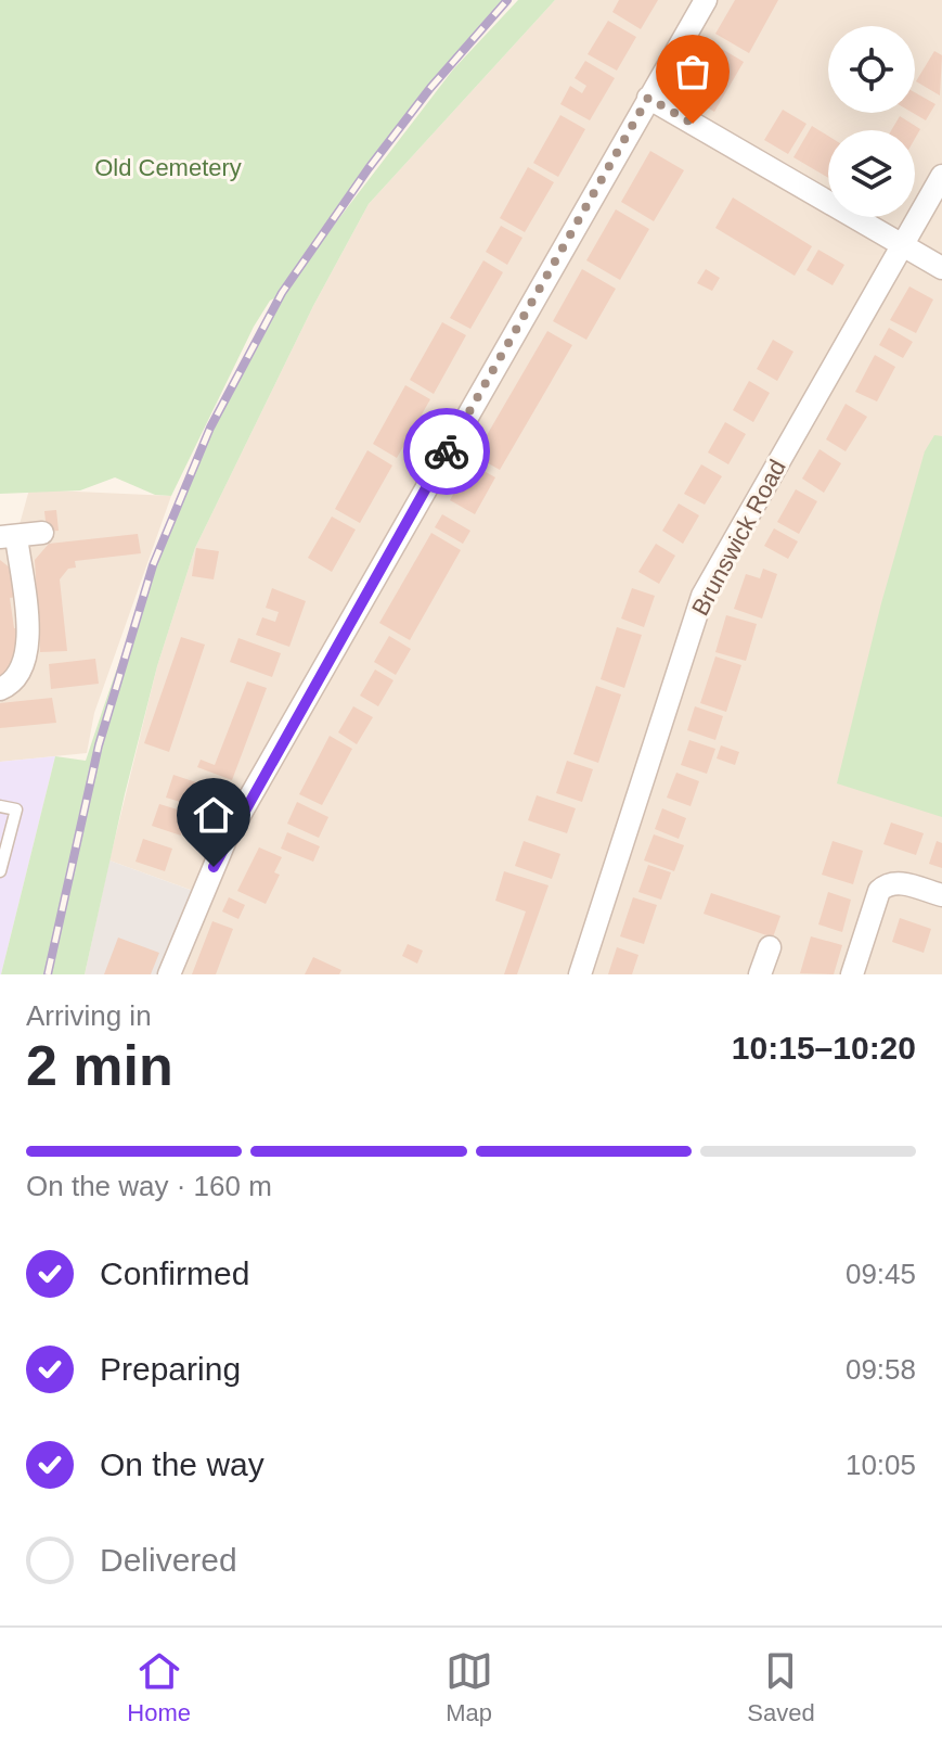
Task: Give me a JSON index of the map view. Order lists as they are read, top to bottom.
{
  "streets": {
    "street": ["Brunswick Road"]
  },
  "parks": ["Old Cemetery"],
  "page": {
    "heading": ["2 min", "Arriving in", "10:15–10:20"],
    "bar": "On the way · 160 m",
    "list": [
      ["Confirmed", "09:45"],
      ["Preparing", "09:58"],
      ["On the way", "10:05"],
      "Delivered"
    ],
    "tabs": ["Home", "Map", "Saved"]
  }
}
